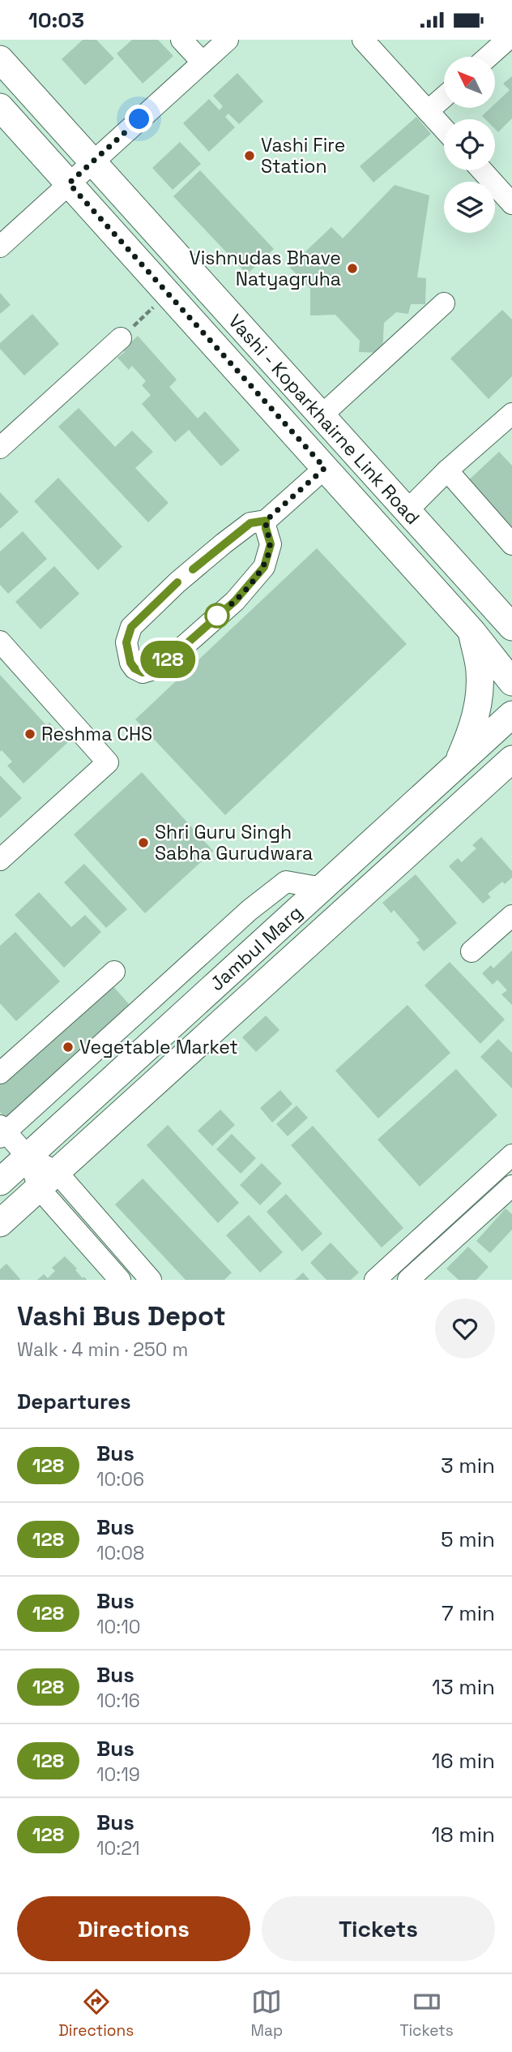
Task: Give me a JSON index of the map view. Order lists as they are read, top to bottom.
{
  "streets": {
    "main road": ["Vashi - Koparkhairne Link Road", "Jambul Marg"]
  },
  "places": [
    "Vashi Fire Station",
    "Vishnudas Bhave Natyagruha",
    "Reshma CHS",
    "Shri Guru Singh Sabha Gurudwara",
    "Vegetable Market"
  ],
  "lines": ["bus line 128"],
  "north": "top left",
  "page": {
    "status": "10:03",
    "on_map": "128",
    "heading": [
      ["Vashi Bus Depot", "Walk · 4 min · 250 m"],
      "Departures"
    ],
    "list": [
      {
        "mark": "128",
        "name": "Bus",
        "note": "10:06",
        "value": "3 min"
      },
      {
        "mark": "128",
        "name": "Bus",
        "note": "10:08",
        "value": "5 min"
      },
      {
        "mark": "128",
        "name": "Bus",
        "note": "10:10",
        "value": "7 min"
      },
      {
        "mark": "128",
        "name": "Bus",
        "note": "10:16",
        "value": "13 min"
      },
      {
        "mark": "128",
        "name": "Bus",
        "note": "10:19",
        "value": "16 min"
      },
      {
        "mark": "128",
        "name": "Bus",
        "note": "10:21",
        "value": "18 min"
      }
    ],
    "buttons": ["Directions", "Tickets"],
    "tabs": ["Directions", "Map", "Tickets"]
  }
}
